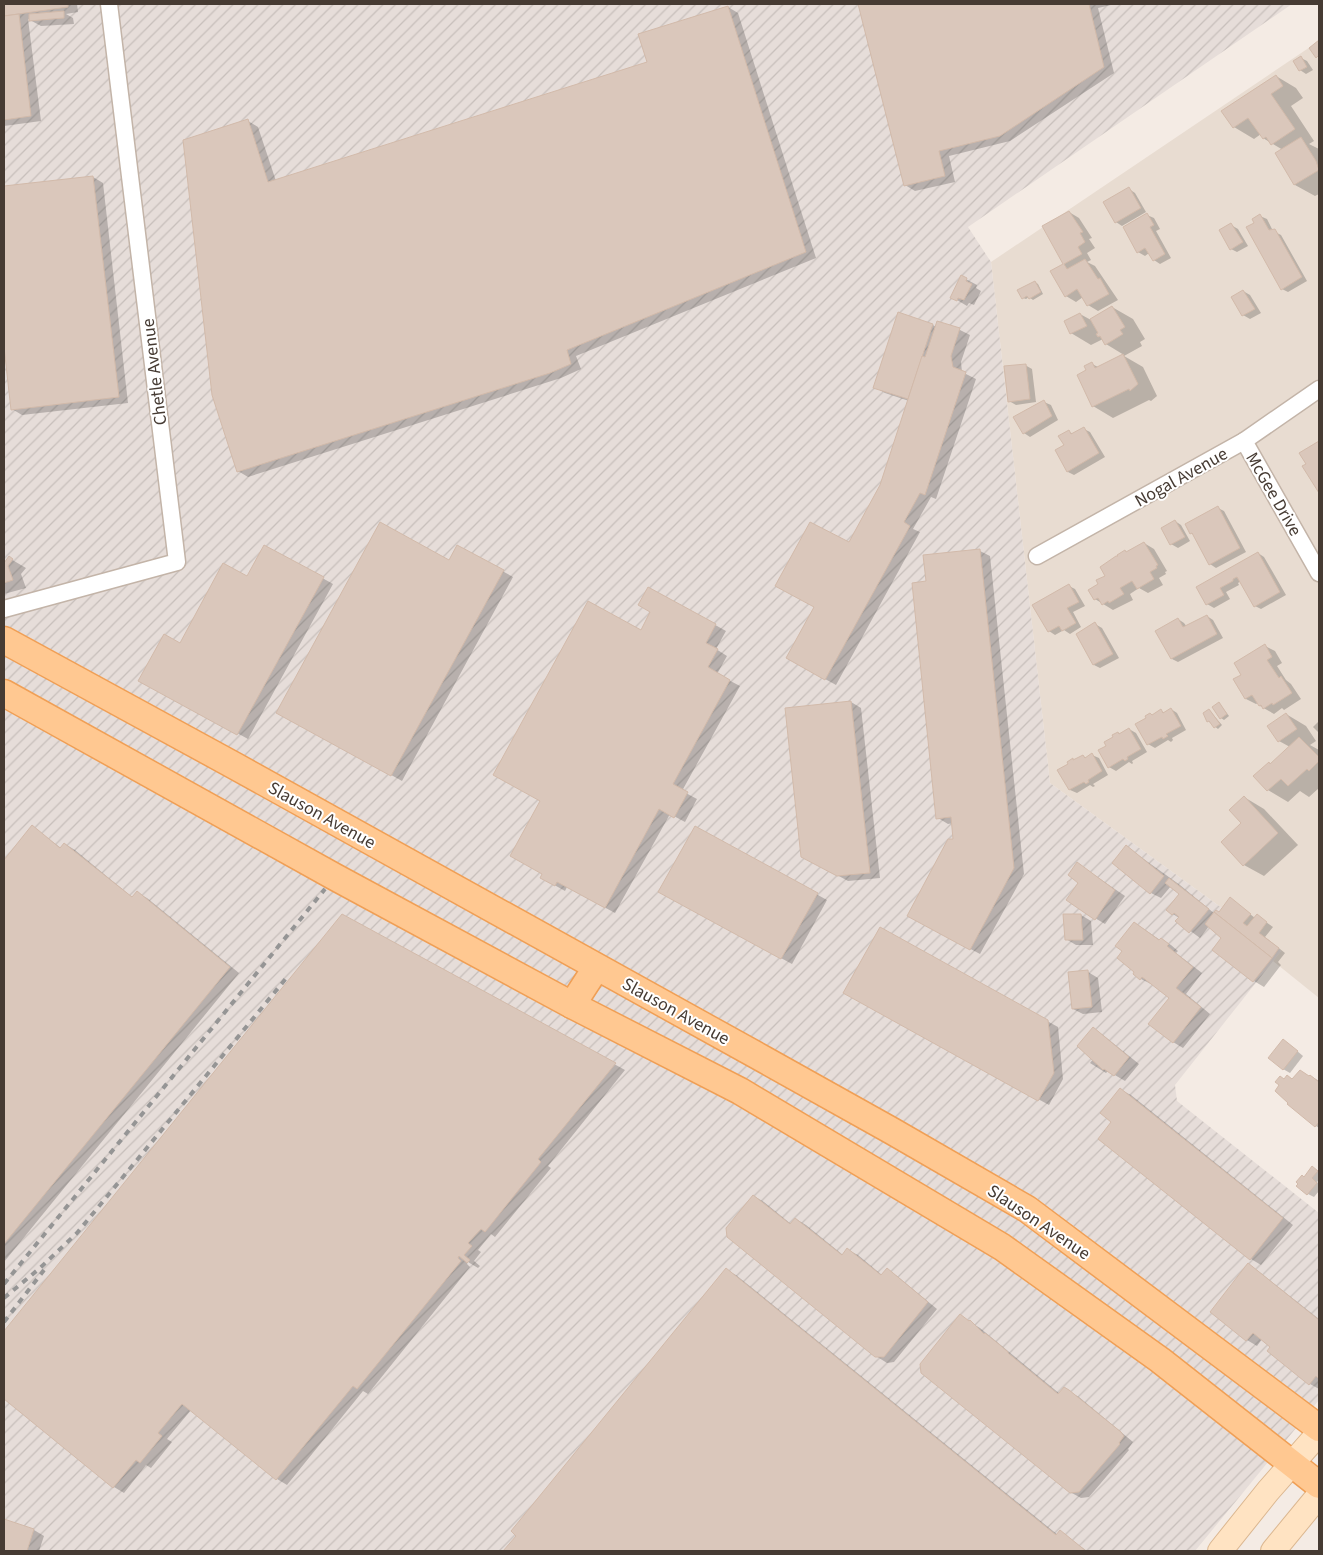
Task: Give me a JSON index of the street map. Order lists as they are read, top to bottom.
{
  "streets": {
    "main road": ["Slauson Avenue"],
    "street": ["Chetle Avenue", "Nogal Avenue", "McGee Drive"]
  },
  "crossings": [
    ["Nogal Avenue", "McGee Drive"]
  ]
}
